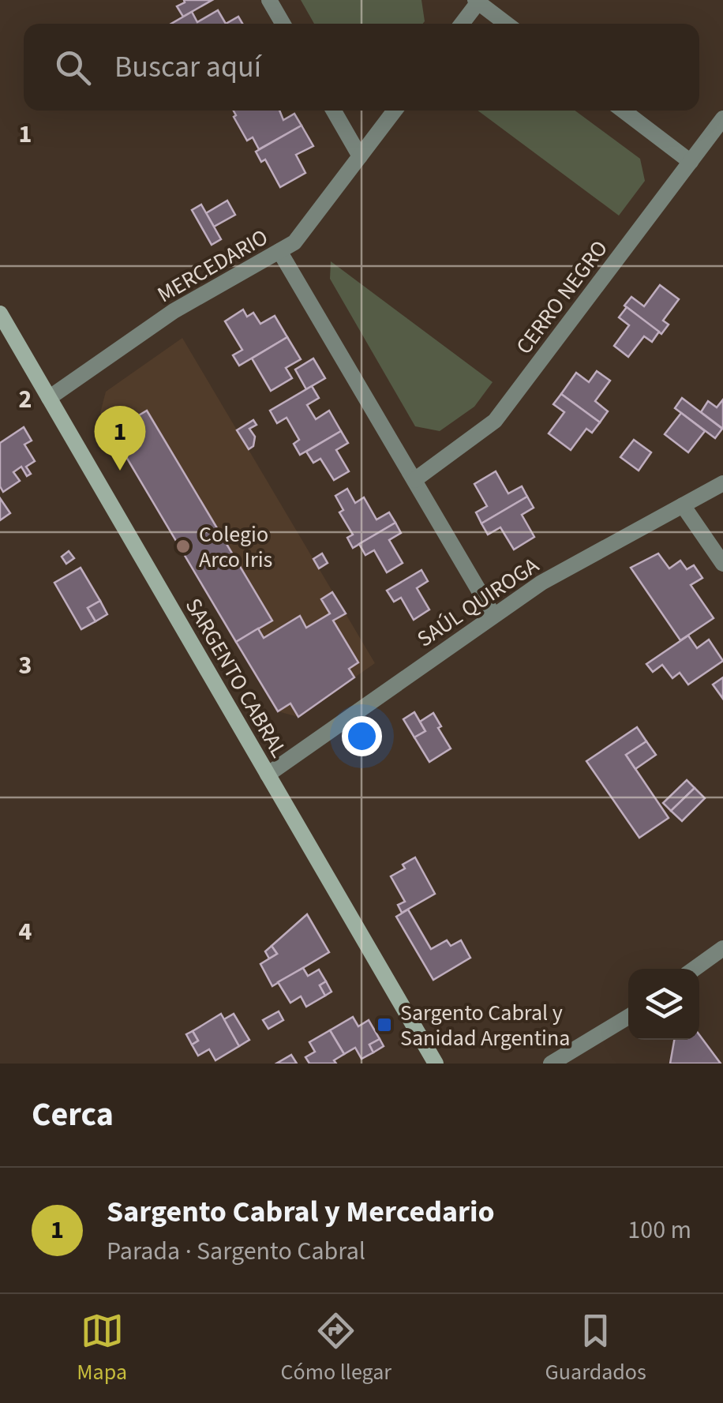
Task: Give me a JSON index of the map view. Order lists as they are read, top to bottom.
{
  "streets": {
    "main road": ["SARGENTO CABRAL"],
    "street": ["MERCEDARIO", "CERRO NEGRO", "SAÚL QUIROGA"]
  },
  "crossings": [
    ["MERCEDARIO", "SARGENTO CABRAL"],
    ["SAÚL QUIROGA", "SARGENTO CABRAL"]
  ],
  "places": {
    "other": ["Colegio Arco Iris"],
    "transit": ["Sargento Cabral y Sanidad Argentina"]
  },
  "page": {
    "search": "Buscar aquí",
    "pins": "1",
    "heading": "Cerca",
    "list": [
      {
        "mark": "1",
        "name": "Sargento Cabral y Mercedario",
        "note": "Parada · Sargento Cabral",
        "value": "100 m"
      }
    ],
    "nav": ["Mapa", "Cómo llegar", "Guardados"]
  },
  "grid": {
    "rows": [
      "1",
      "2",
      "3",
      "4"
    ]
  }
}
